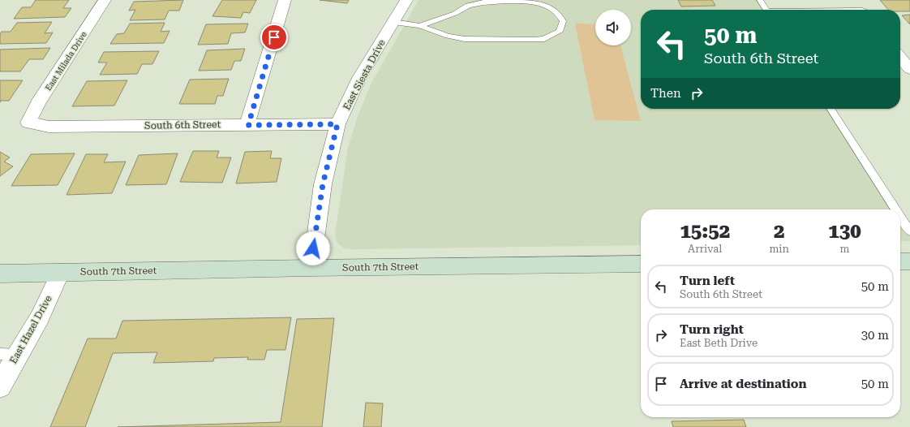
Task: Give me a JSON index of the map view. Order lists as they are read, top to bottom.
{
  "streets": {
    "main road": ["South 7th Street"],
    "street": [
      "East Milada Drive",
      "East Siesta Drive",
      "South 6th Street",
      "East Hazel Drive"
    ]
  },
  "crossings": [
    ["East Milada Drive", "South 6th Street"],
    ["East Siesta Drive", "South 6th Street"],
    ["East Siesta Drive", "South 7th Street"],
    ["South 7th Street", "East Hazel Drive"]
  ],
  "page": {
    "turn": ["50 m", "South 6th Street"],
    "then": "Then",
    "eta": [
      "15:52",
      "Arrival",
      "2",
      "min",
      "130",
      "m"
    ],
    "list": [
      {
        "name": "Turn left",
        "note": "South 6th Street",
        "value": "50 m"
      },
      {
        "name": "Turn right",
        "note": "East Beth Drive",
        "value": "30 m"
      },
      {
        "name": "Arrive at destination",
        "value": "50 m"
      }
    ]
  }
}
